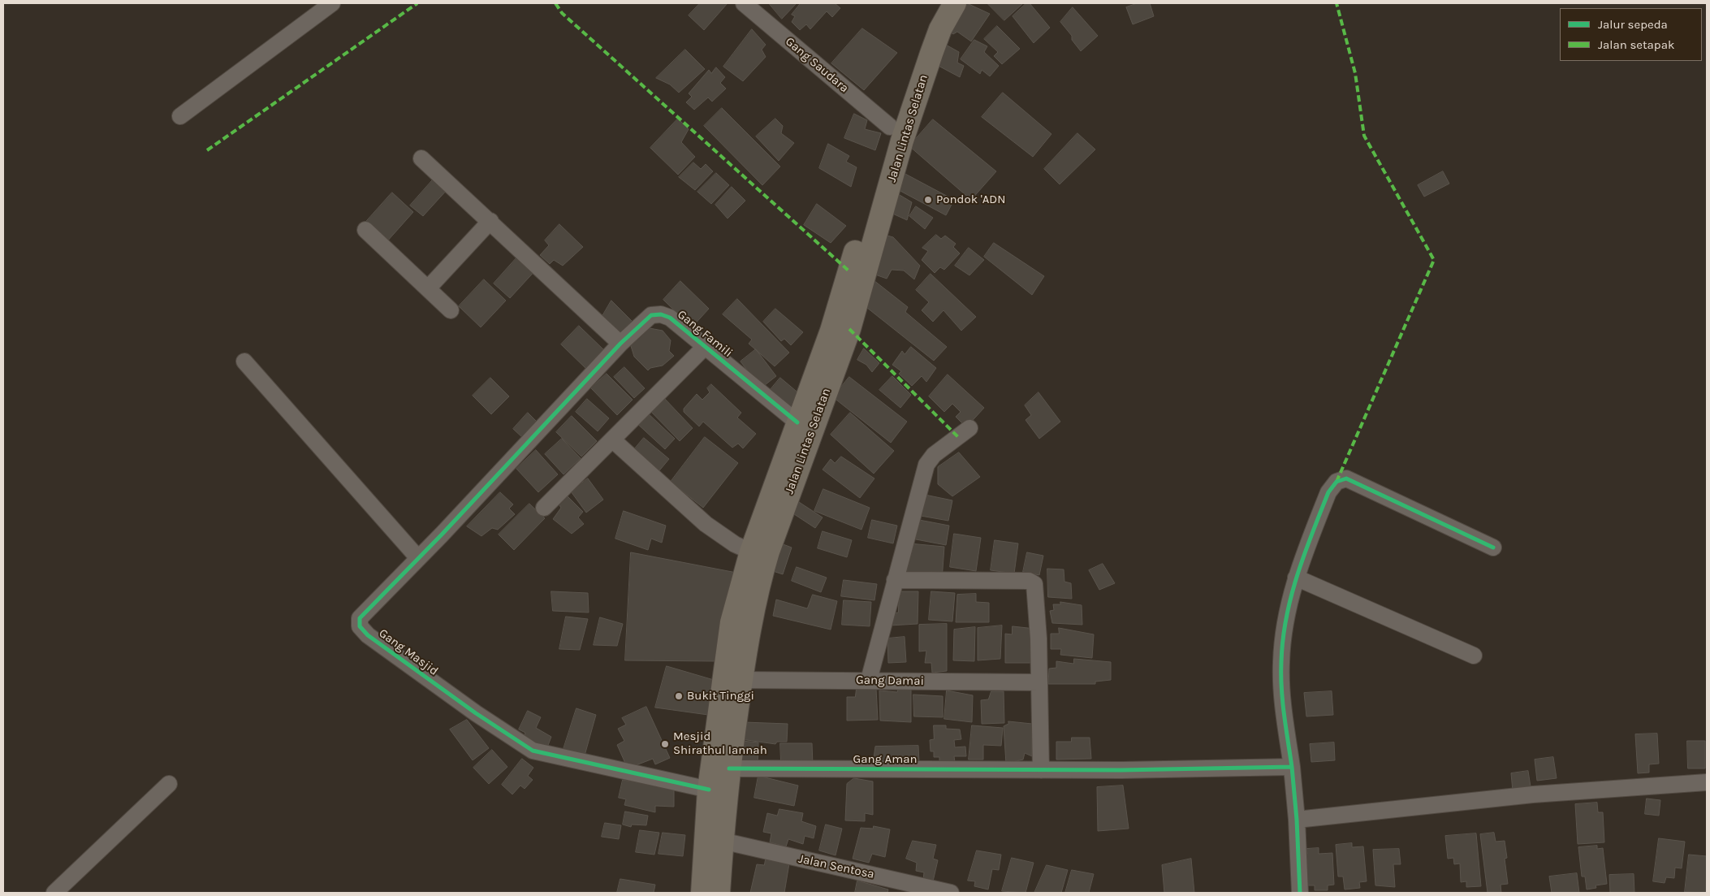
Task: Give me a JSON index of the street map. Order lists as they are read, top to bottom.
{
  "streets": {
    "highway": ["Jalan Lintas Selatan"],
    "street": [
      "Gang Saudara",
      "Gang Famili",
      "Gang Masjid",
      "Gang Damai",
      "Gang Aman",
      "Jalan Sentosa"
    ]
  },
  "crossings": [
    ["Gang Saudara", "Jalan Lintas Selatan"],
    ["Jalan Lintas Selatan", "Gang Famili"],
    ["Jalan Lintas Selatan", "Gang Masjid"],
    ["Jalan Lintas Selatan", "Gang Damai"],
    ["Jalan Lintas Selatan", "Gang Aman"],
    ["Jalan Lintas Selatan", "Jalan Sentosa"],
    ["Gang Famili", "Gang Masjid"]
  ],
  "places": ["Pondok 'ADN", "Bukit Tinggi", "Mesjid Shirathul Iannah"],
  "legend": ["Jalur sepeda", "Jalan setapak"]
}
